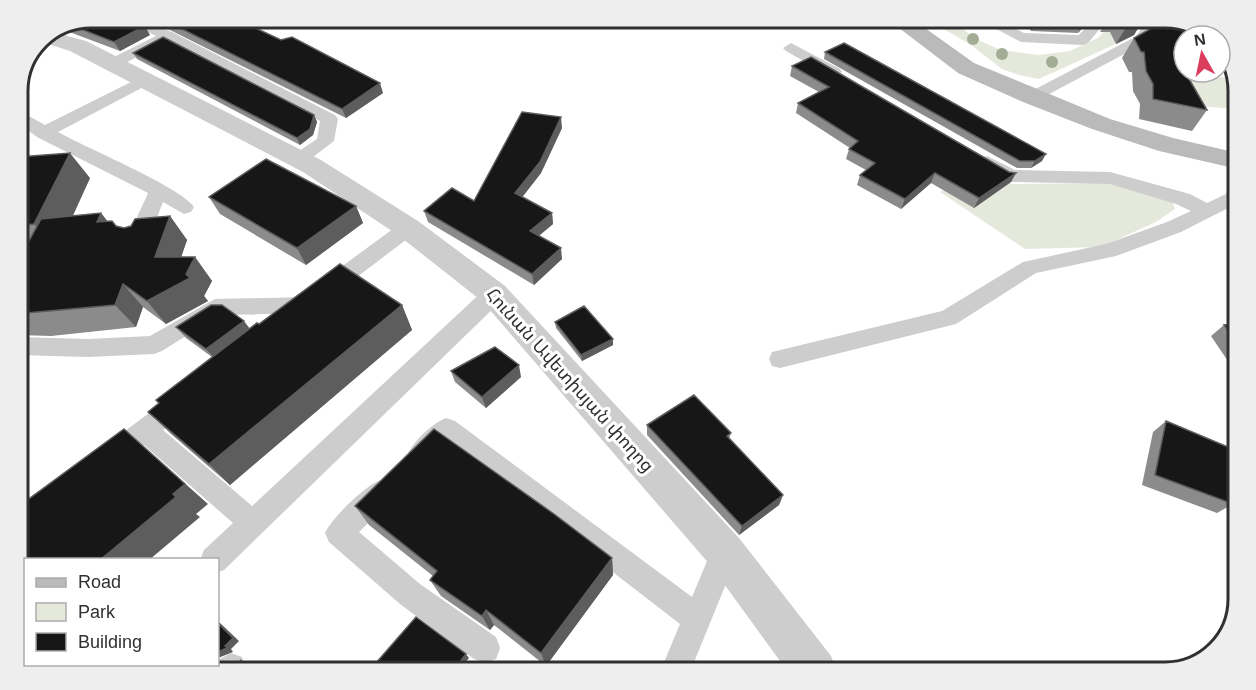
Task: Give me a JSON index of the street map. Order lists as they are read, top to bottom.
{
  "streets": {
    "street": ["Հունան Ավետիսյան փողոց"]
  },
  "legend": ["Road", "Park", "Building"],
  "north": "top"
}
